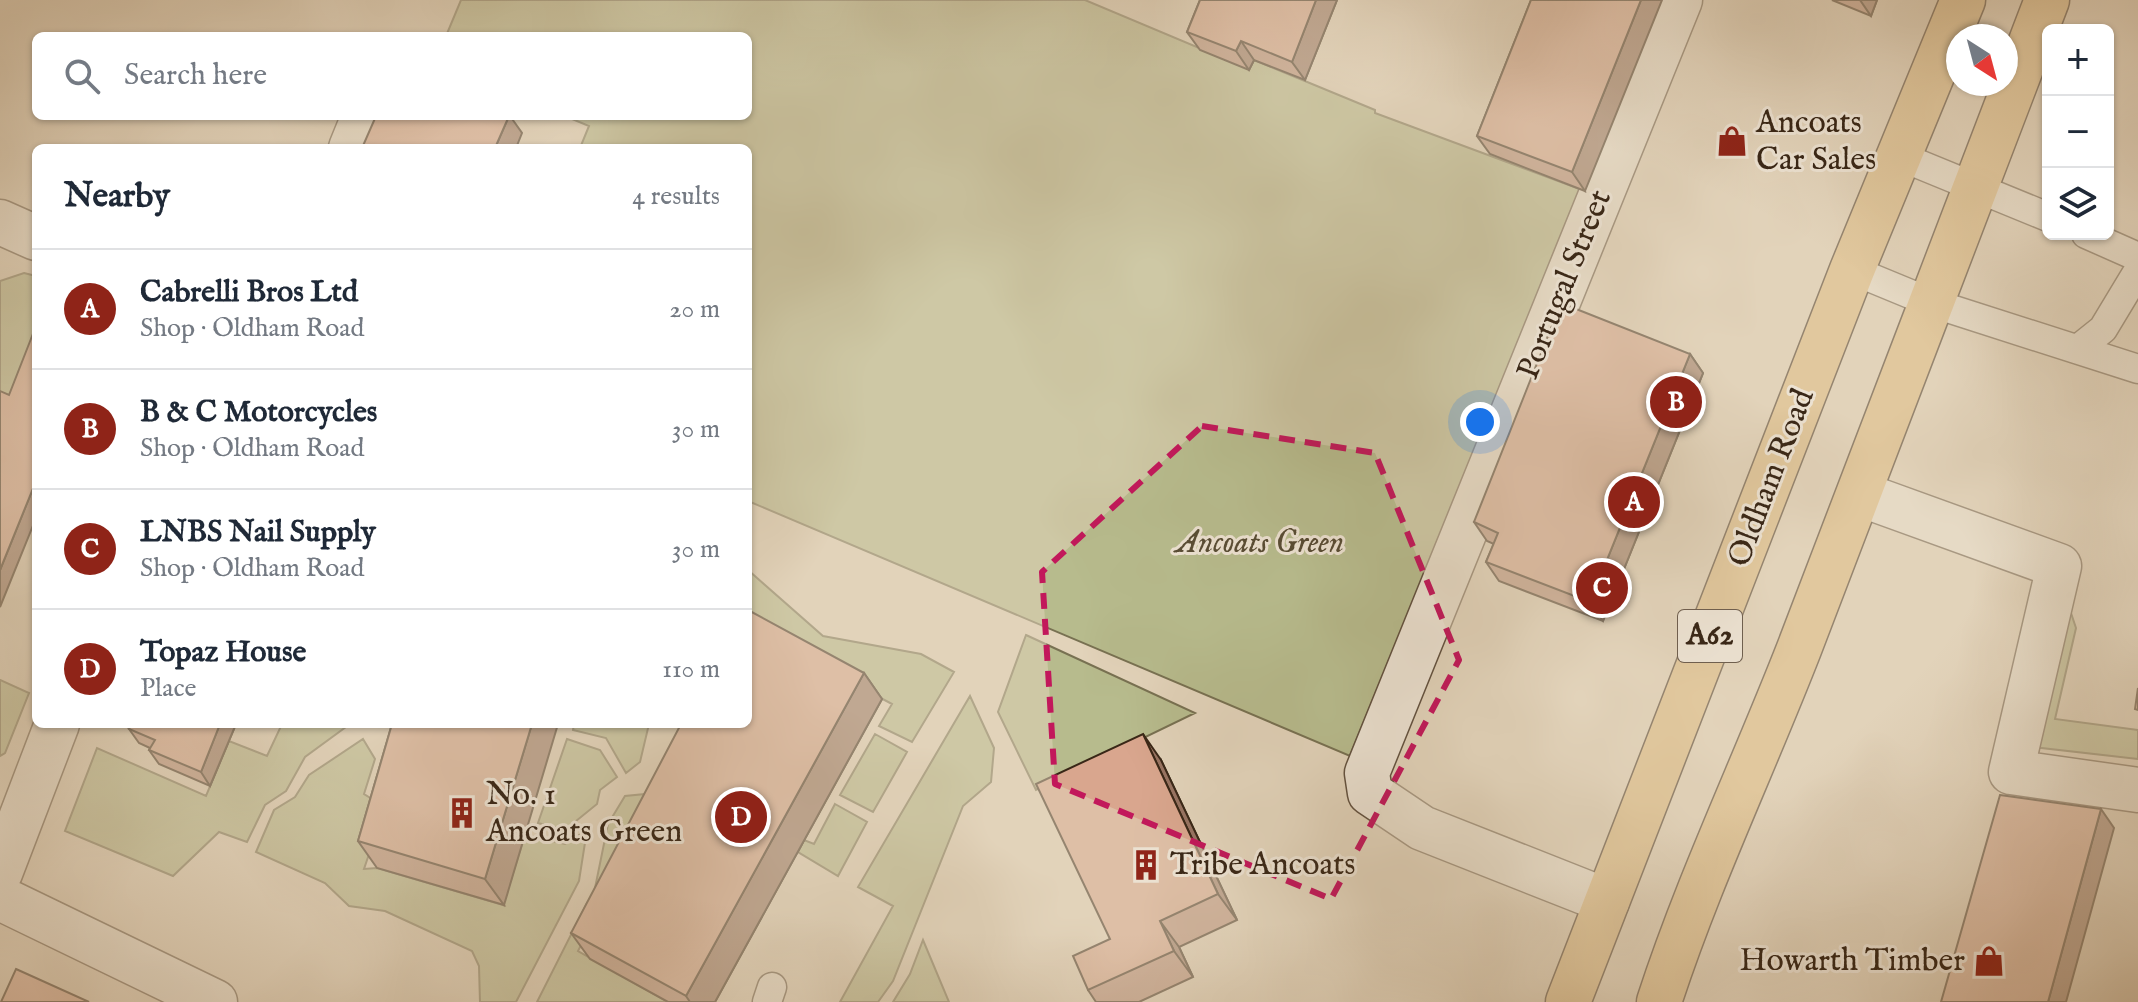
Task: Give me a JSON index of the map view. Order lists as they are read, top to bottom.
{
  "streets": {
    "highway": ["Oldham Road", "A62"],
    "street": ["Portugal Street"]
  },
  "crossings": [
    ["Portugal Street", "Oldham Road"]
  ],
  "parks": ["Ancoats Green"],
  "places": {
    "shop": ["Ancoats Car Sales", "Howarth Timber"],
    "building": ["No. 1 Ancoats Green", "Tribe Ancoats"]
  },
  "north": "bottom right",
  "page": {
    "map_buttons": ["+", "−"],
    "search": "Search here",
    "heading": ["Nearby", "4 results"],
    "list": [
      {
        "mark": "A",
        "name": "Cabrelli Bros Ltd",
        "note": "Shop · Oldham Road",
        "value": "20 m"
      },
      {
        "mark": "B",
        "name": "B & C Motorcycles",
        "note": "Shop · Oldham Road",
        "value": "30 m"
      },
      {
        "mark": "C",
        "name": "LNBS Nail Supply",
        "note": "Shop · Oldham Road",
        "value": "30 m"
      },
      {
        "mark": "D",
        "name": "Topaz House",
        "note": "Place",
        "value": "110 m"
      }
    ],
    "pins": [
      "B",
      "A",
      "C",
      "D"
    ]
  }
}
